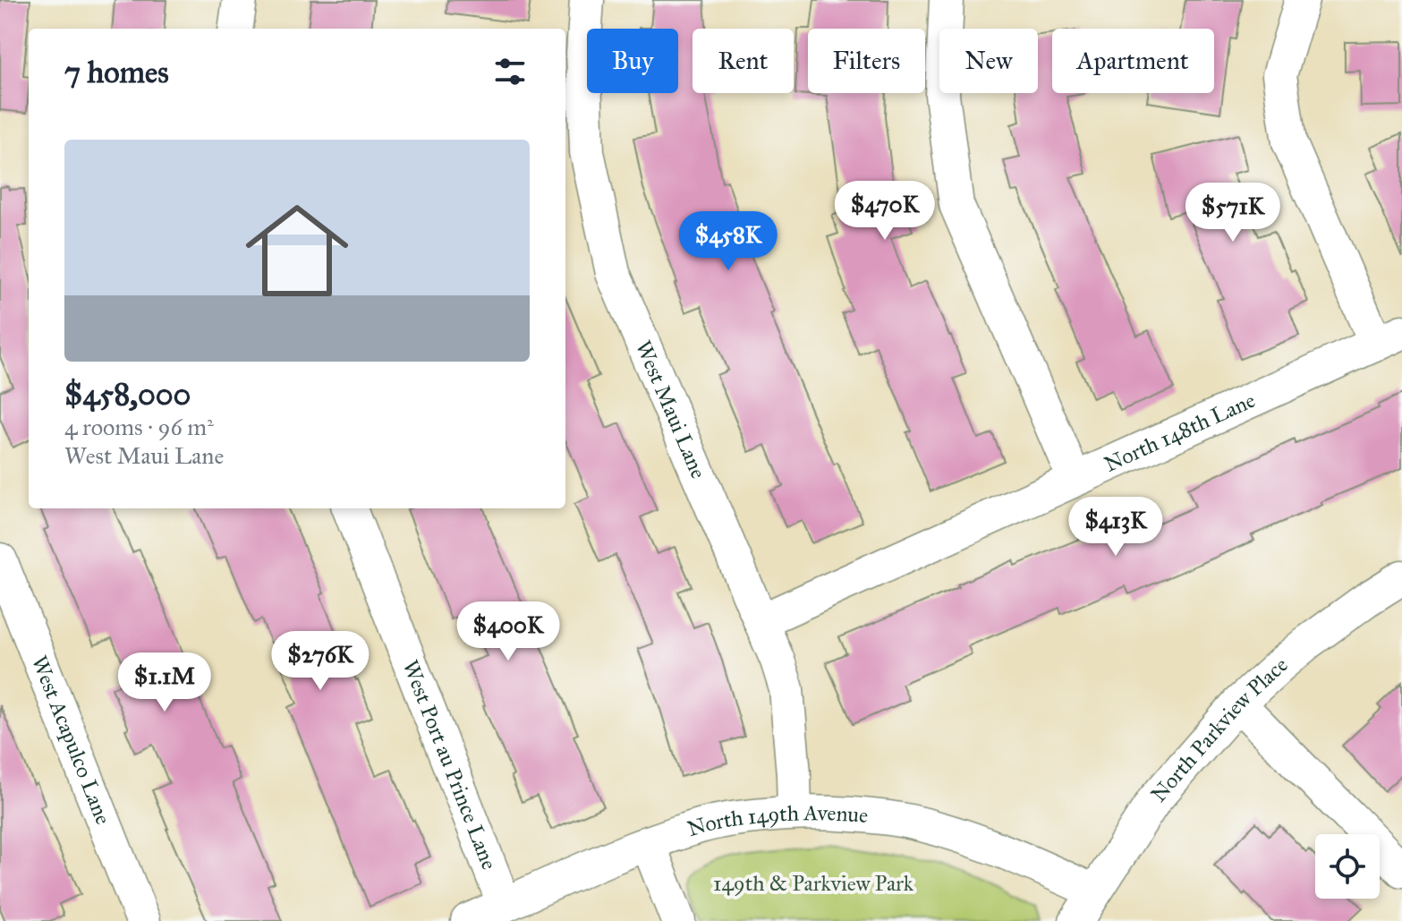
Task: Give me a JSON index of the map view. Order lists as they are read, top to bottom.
{
  "streets": {
    "street": [
      "West Maui Lane",
      "North 148th Lane",
      "North Parkview Place",
      "West Acapulco Lane",
      "West Port au Prince Lane",
      "North 149th Avenue"
    ]
  },
  "crossings": [
    ["West Maui Lane", "North 148th Lane"],
    ["West Maui Lane", "North 149th Avenue"],
    ["North Parkview Place", "North 149th Avenue"],
    ["West Port au Prince Lane", "North 149th Avenue"]
  ],
  "parks": ["149th & Parkview Park"],
  "page": {
    "chip": [
      "Buy",
      "Rent",
      "Filters",
      "New",
      "Apartment"
    ],
    "heading": "7 homes",
    "list": [
      {
        "name": "$458,000",
        "note": "4 rooms · 96 m² · West Maui Lane"
      }
    ],
    "price": [
      "$470K",
      "$571K",
      "$458K",
      "$413K",
      "$400K",
      "$276K",
      "$1.1M"
    ]
  }
}
